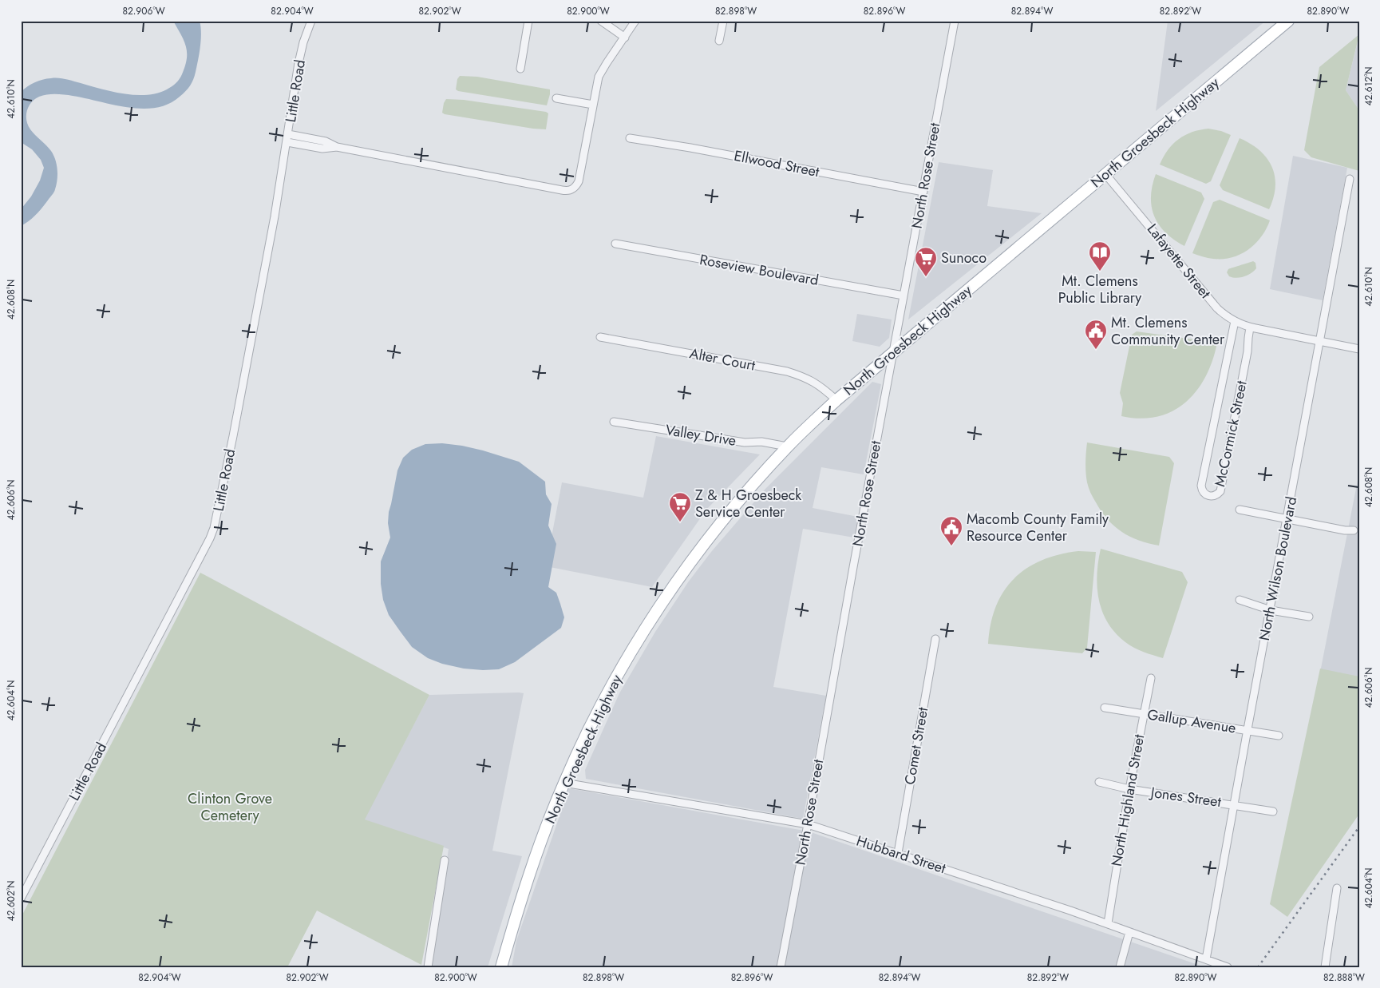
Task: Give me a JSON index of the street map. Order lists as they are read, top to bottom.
{
  "streets": {
    "main road": ["North Groesbeck Highway"],
    "street": [
      "Little Road",
      "Ellwood Street",
      "North Rose Street",
      "Lafayette Street",
      "Roseview Boulevard",
      "Alter Court",
      "McCormick Street",
      "Valley Drive",
      "North Wilson Boulevard",
      "Gallup Avenue",
      "Comet Street",
      "Jones Street",
      "North Highland Street",
      "Hubbard Street"
    ]
  },
  "crossings": [
    ["North Groesbeck Highway", "North Rose Street"],
    ["North Groesbeck Highway", "Lafayette Street"],
    ["North Groesbeck Highway", "Alter Court"],
    ["North Groesbeck Highway", "Valley Drive"],
    ["North Groesbeck Highway", "Hubbard Street"],
    ["Ellwood Street", "North Rose Street"],
    ["North Rose Street", "Roseview Boulevard"],
    ["North Rose Street", "Hubbard Street"],
    ["Lafayette Street", "McCormick Street"],
    ["Lafayette Street", "North Wilson Boulevard"],
    ["North Wilson Boulevard", "Gallup Avenue"],
    ["North Wilson Boulevard", "Jones Street"],
    ["North Wilson Boulevard", "Hubbard Street"],
    ["Gallup Avenue", "North Highland Street"],
    ["Comet Street", "Hubbard Street"],
    ["Jones Street", "North Highland Street"],
    ["North Highland Street", "Hubbard Street"]
  ],
  "parks": ["Clinton Grove Cemetery"],
  "places": {
    "library": ["Mt. Clemens Public Library"],
    "supermarket": ["Sunoco", "Z & H Groesbeck Service Center"],
    "public building": ["Mt. Clemens Community Center", "Macomb County Family Resource Center"]
  },
  "coordinates": [
    "82.906°W",
    "82.904°W",
    "82.902°W",
    "82.900°W",
    "82.898°W",
    "82.896°W",
    "82.894°W",
    "82.892°W",
    "82.890°W",
    "42.612°N",
    "42.610°N",
    "42.608°N",
    "42.606°N",
    "42.604°N",
    "42.602°N",
    "82.888°W"
  ]
}
